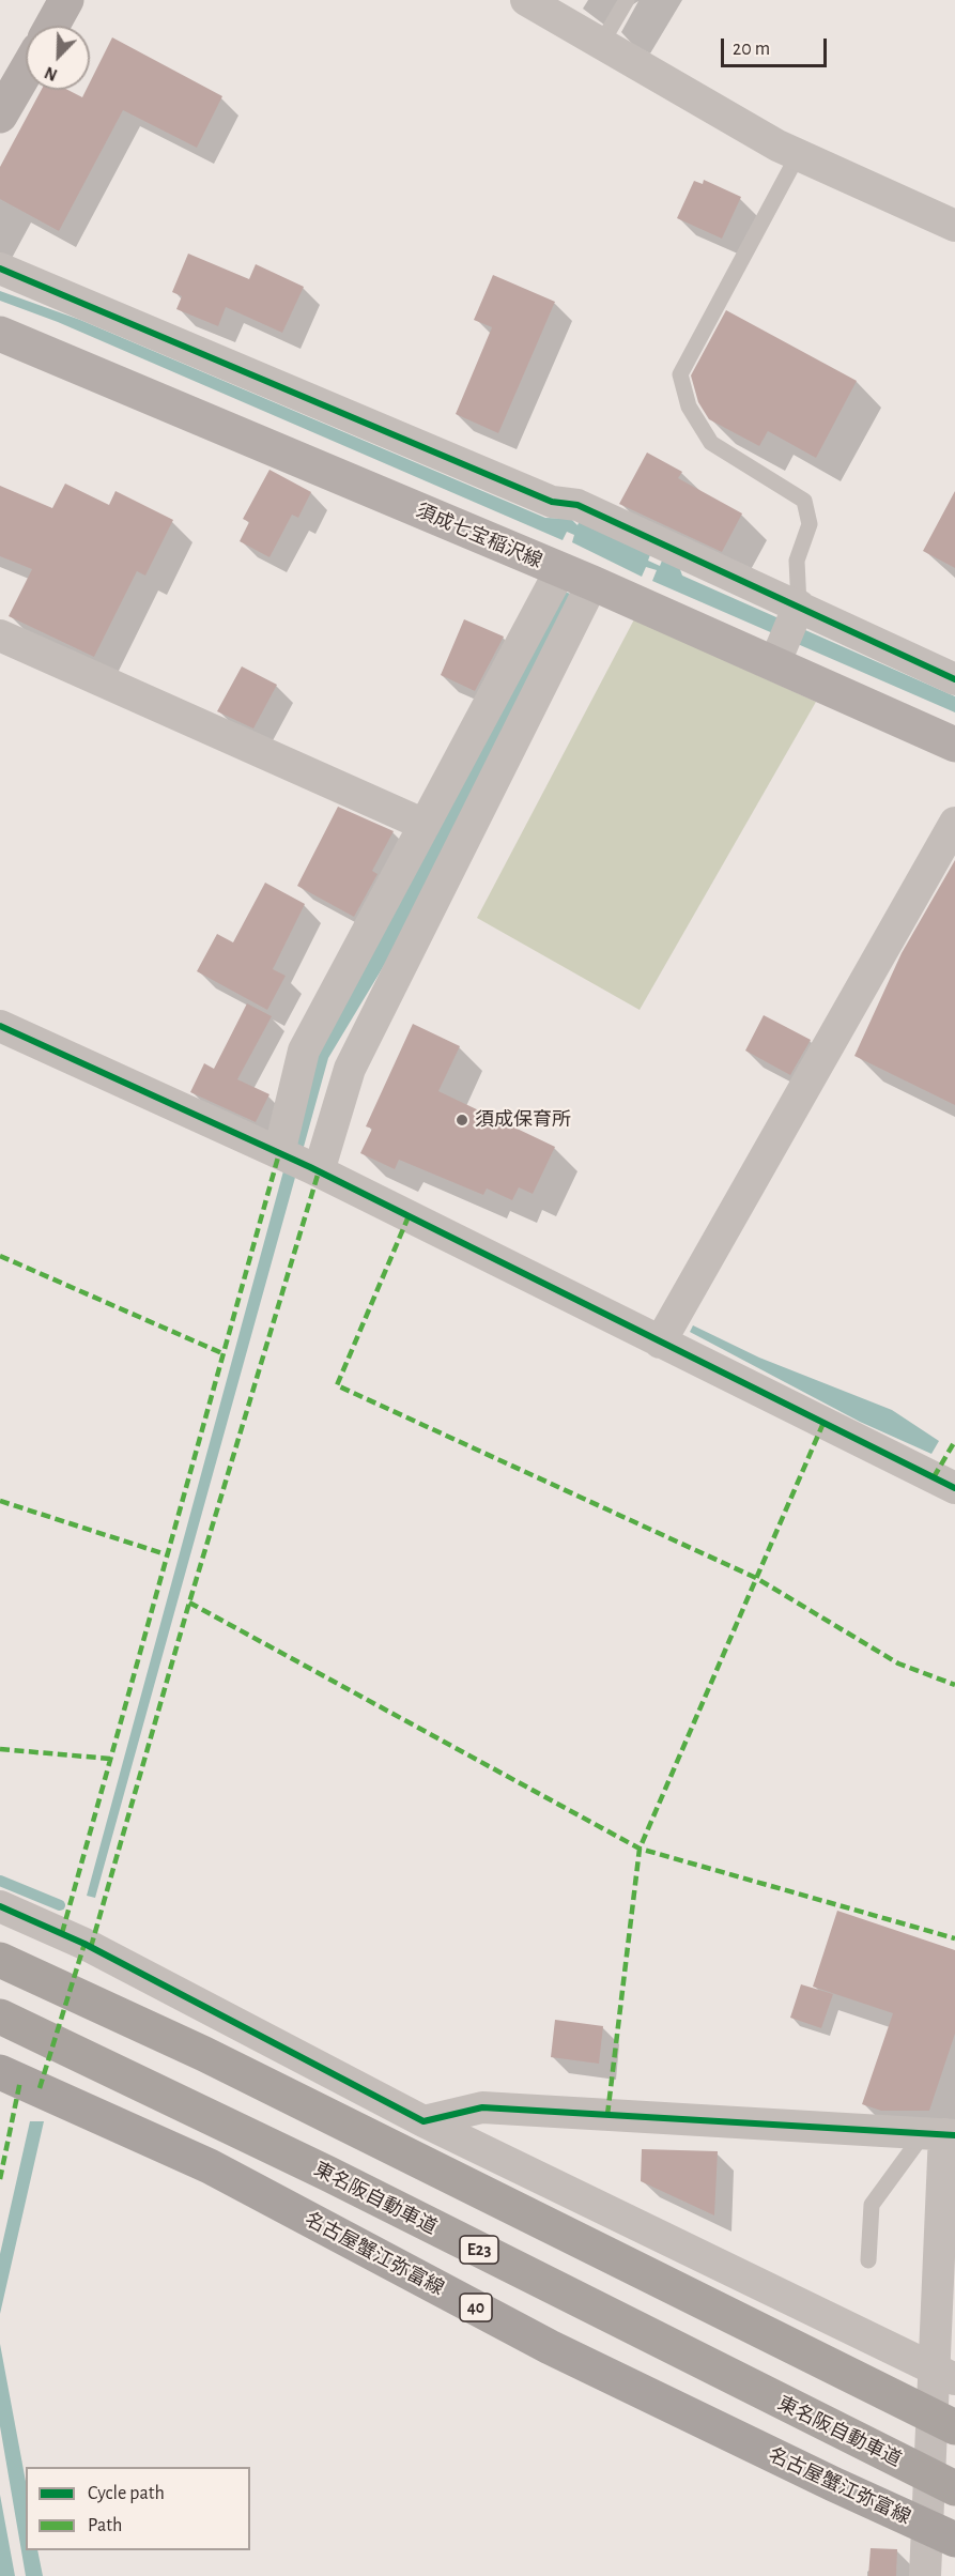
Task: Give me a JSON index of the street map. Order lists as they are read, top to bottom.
{
  "streets": {
    "highway": ["東名阪自動車道", "E23"],
    "main road": ["須成七宝稲沢線", "名古屋蟹江弥富線", "40"]
  },
  "places": ["須成保育所"],
  "legend": ["Cycle path", "Path"],
  "scale_bar": "20 m",
  "north": "bottom left"
}
